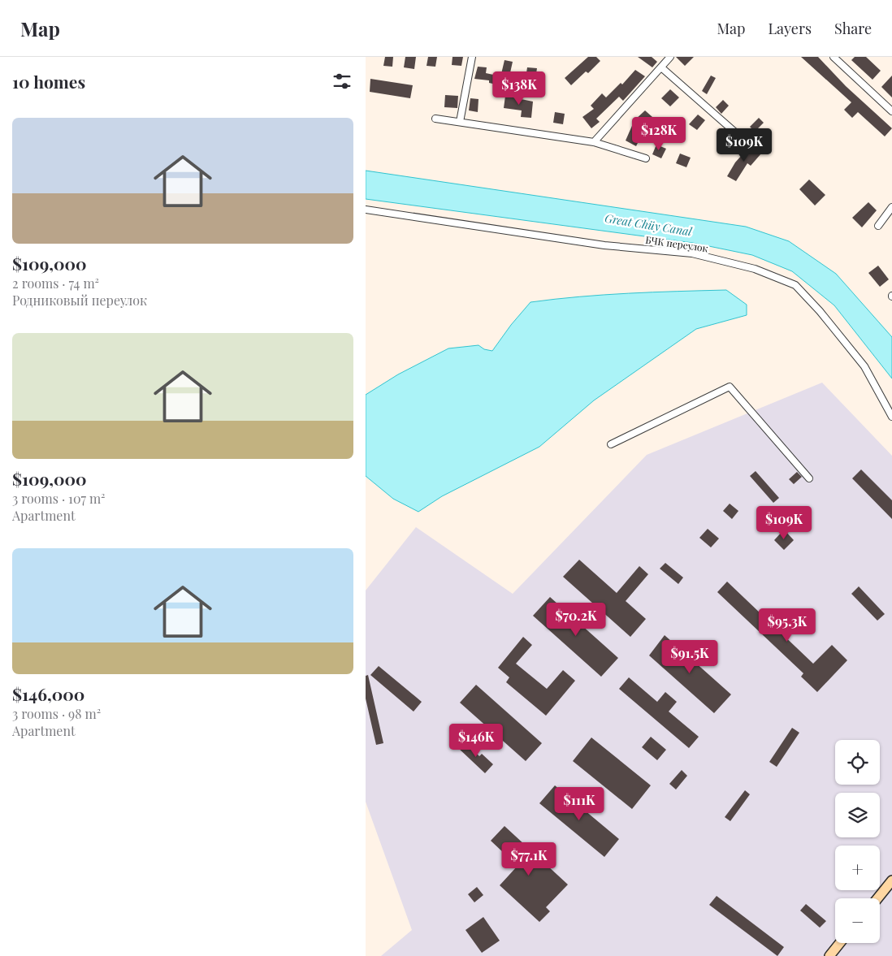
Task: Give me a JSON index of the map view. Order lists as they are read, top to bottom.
{
  "streets": {
    "street": ["БЧК переулок"]
  },
  "water": ["Great Chüy Canal"],
  "page": {
    "header": "Map",
    "nav": ["Map", "Layers", "Share"],
    "heading": "10 homes",
    "price": [
      "$138K",
      "$128K",
      "$109K",
      "$109K",
      "$70.2K",
      "$95.3K",
      "$91.5K",
      "$146K",
      "$111K",
      "$77.1K"
    ],
    "list": [
      {
        "name": "$109,000",
        "note": "2 rooms · 74 m² · Родниковый переулок"
      },
      {
        "name": "$109,000",
        "note": "3 rooms · 107 m² · Apartment"
      },
      {
        "name": "$146,000",
        "note": "3 rooms · 98 m² · Apartment"
      }
    ],
    "map_buttons": ["+", "−"]
  }
}
